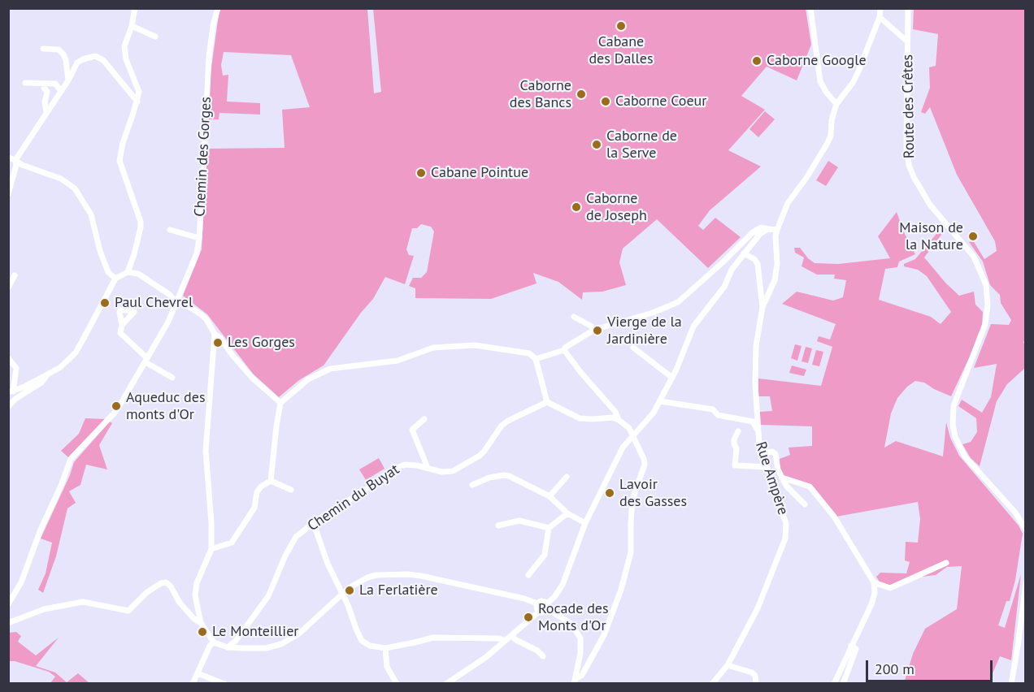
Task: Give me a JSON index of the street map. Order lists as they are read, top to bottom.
{
  "streets": {
    "street": [
      "Route des Crêtes",
      "Chemin des Gorges",
      "Rue Ampère",
      "Chemin du Buyat"
    ]
  },
  "places": [
    "Cabane des Dalles",
    "Caborne Google",
    "Caborne des Bancs",
    "Caborne Coeur",
    "Caborne de la Serve",
    "Cabane Pointue",
    "Caborne de Joseph",
    "Maison de la Nature",
    "Paul Chevrel",
    "Vierge de la Jardinière",
    "Les Gorges",
    "Aqueduc des monts d'Or",
    "Lavoir des Gasses",
    "La Ferlatière",
    "Rocade des Monts d'Or",
    "Le Monteillier"
  ],
  "scale_bar": "200 m"
}
